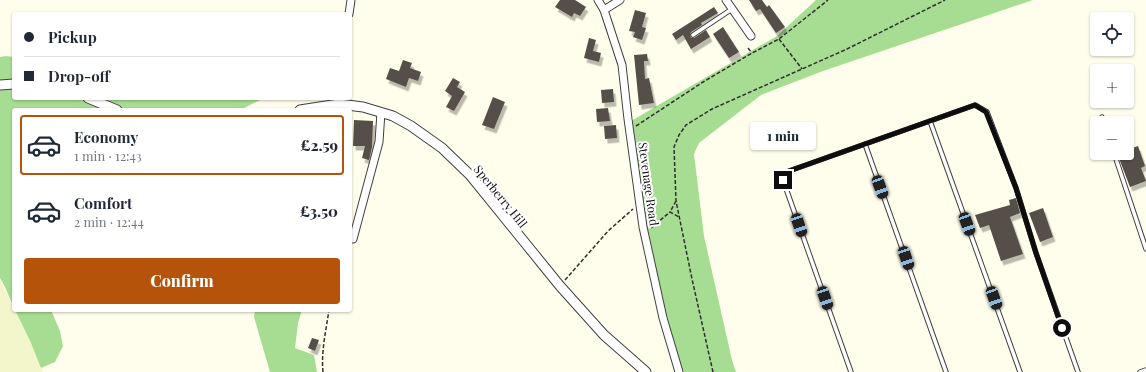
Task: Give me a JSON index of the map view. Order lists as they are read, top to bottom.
{
  "streets": {
    "street": ["Stevenage Road", "Sperberry Hill"]
  },
  "page": {
    "map_buttons": ["+", "−"],
    "banner": ["Pickup", "Drop-off"],
    "list": [
      {
        "name": "Economy",
        "note": "1 min · 12:43",
        "value": "£2.59"
      },
      {
        "name": "Comfort",
        "note": "2 min · 12:44",
        "value": "£3.50"
      }
    ],
    "bubble": "1 min",
    "buttons": "Confirm"
  }
}
